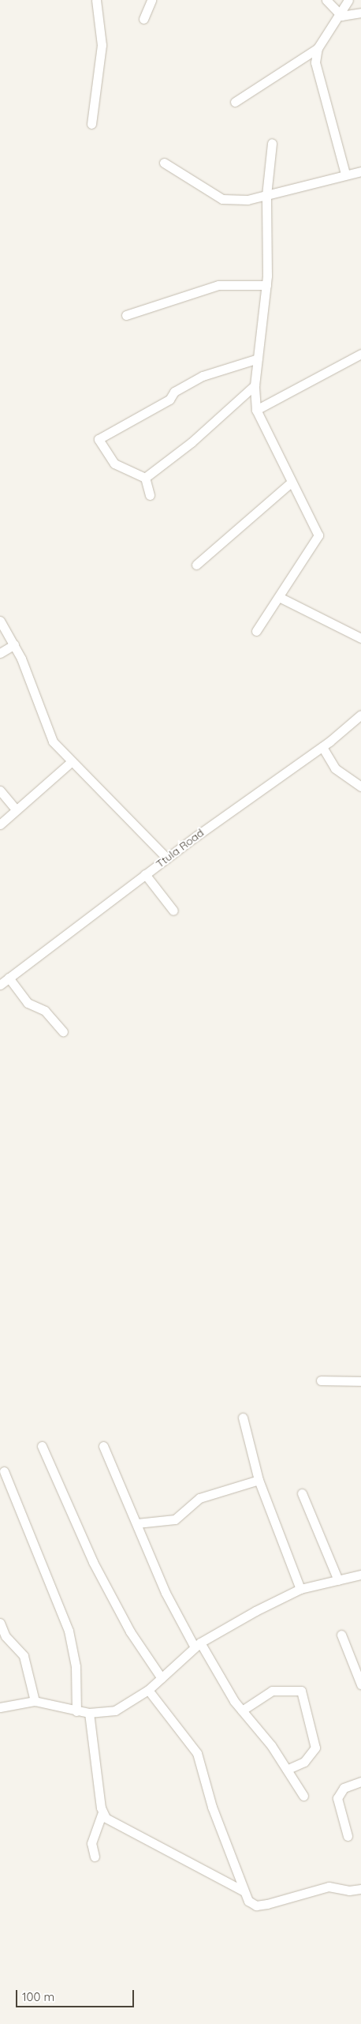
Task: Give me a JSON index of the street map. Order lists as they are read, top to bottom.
{
  "streets": {
    "street": ["Ttula Road"]
  },
  "scale_bar": "100 m"
}
